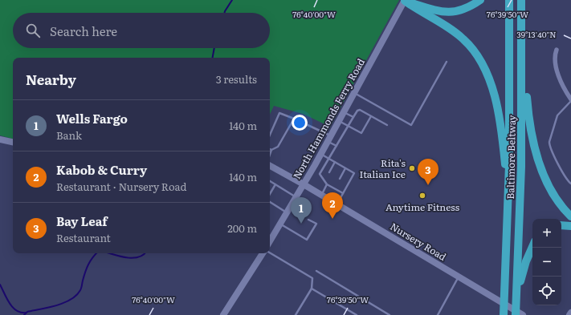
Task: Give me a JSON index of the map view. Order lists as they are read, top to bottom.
{
  "streets": {
    "highway": ["Baltimore Beltway"],
    "main road": ["North Hammonds Ferry Road", "Nursery Road"]
  },
  "crossings": [
    ["North Hammonds Ferry Road", "Nursery Road"]
  ],
  "places": ["Rita's Italian Ice", "Anytime Fitness"],
  "page": {
    "search": "Search here",
    "heading": ["Nearby", "3 results"],
    "list": [
      {
        "mark": "1",
        "name": "Wells Fargo",
        "note": "Bank",
        "value": "140 m"
      },
      {
        "mark": "2",
        "name": "Kabob & Curry",
        "note": "Restaurant · Nursery Road",
        "value": "140 m"
      },
      {
        "mark": "3",
        "name": "Bay Leaf",
        "note": "Restaurant",
        "value": "200 m"
      }
    ],
    "pins": ["3", "2", "1"],
    "map_buttons": ["+", "−"]
  },
  "coordinates": ["76°40'00\"W", "76°39'50\"W", "39°13'40\"N"]
}
